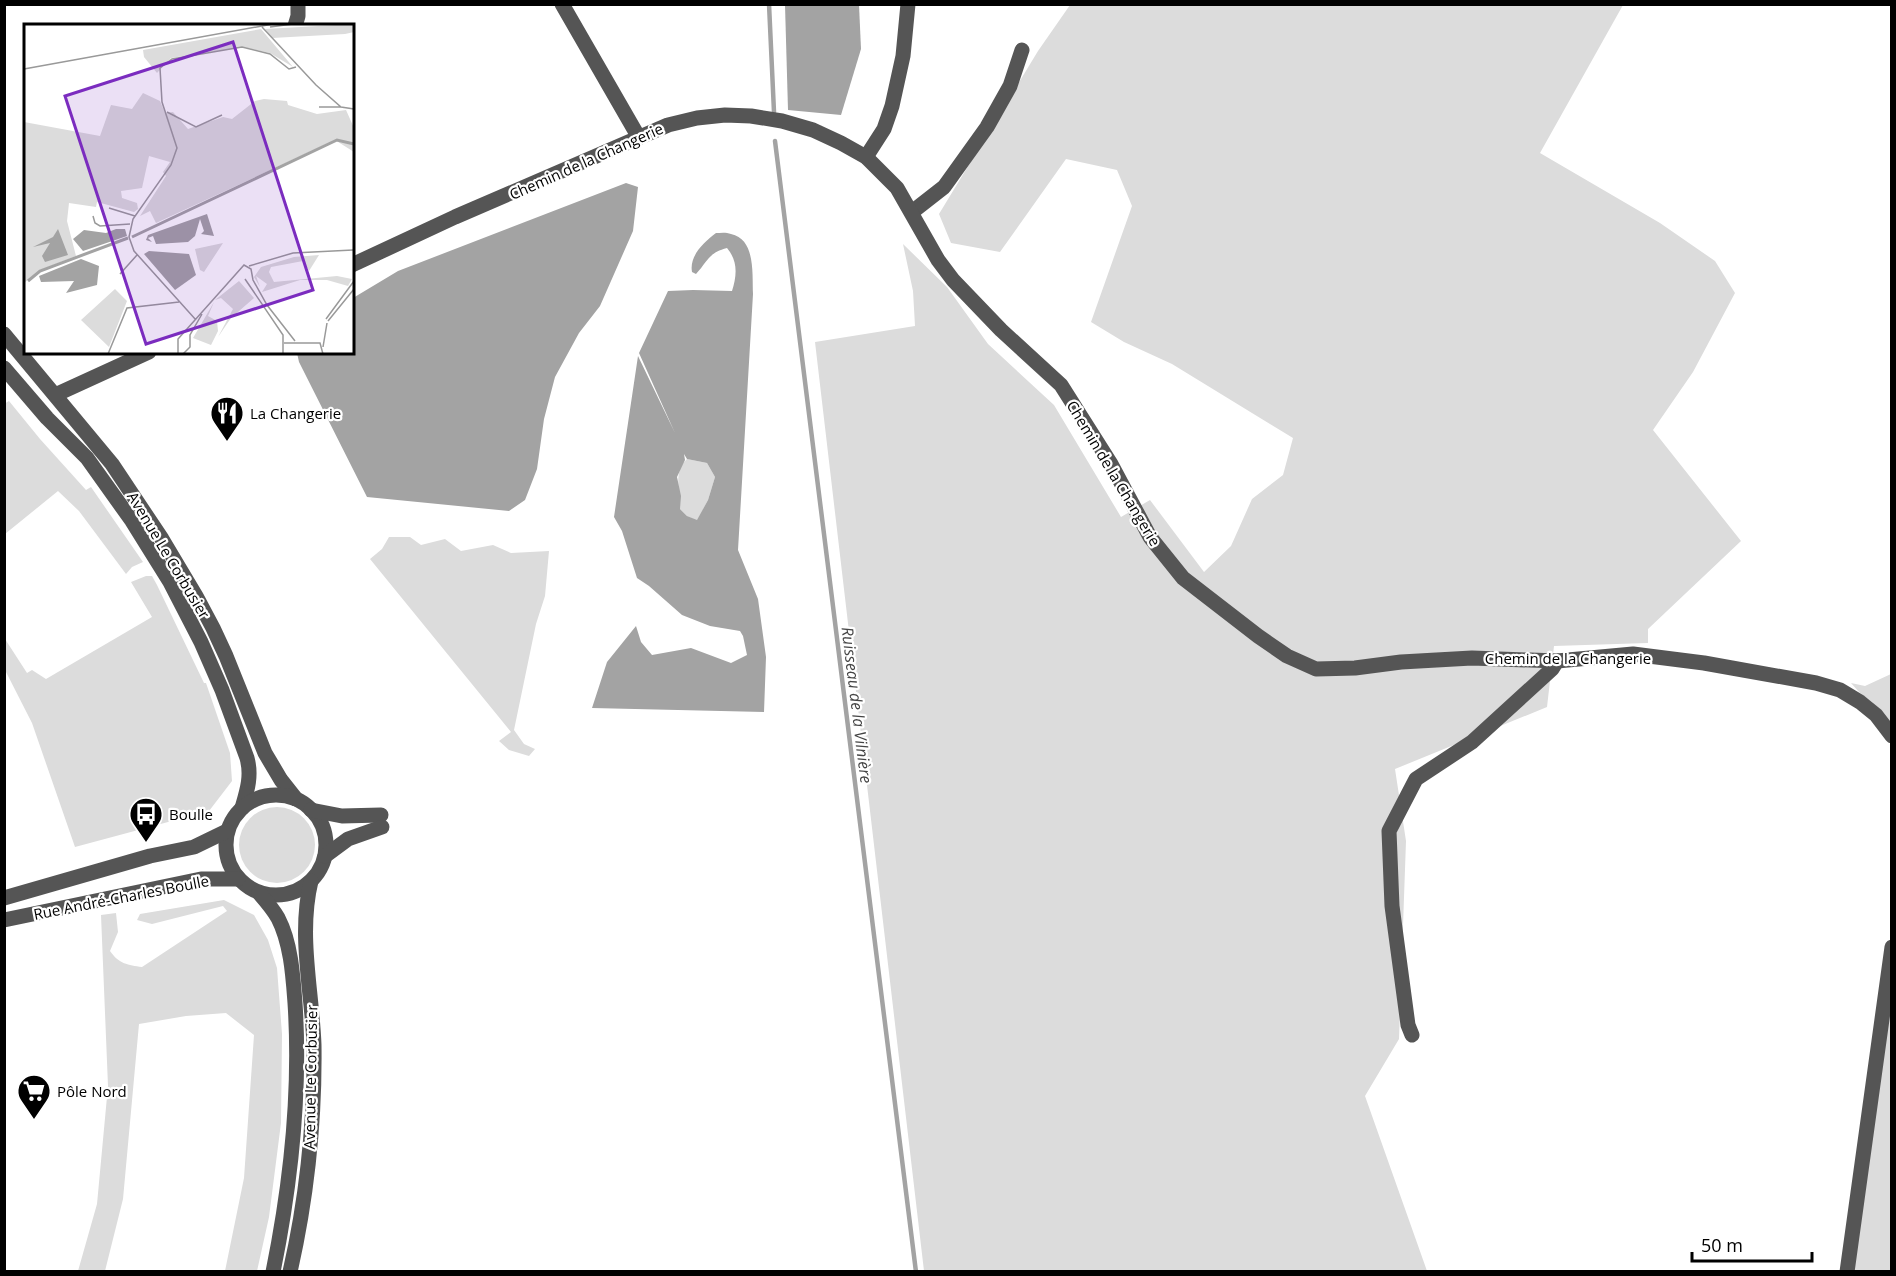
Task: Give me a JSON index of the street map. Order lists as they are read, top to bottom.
{
  "streets": {
    "street": ["Chemin de la Changerie", "Avenue Le Corbusier", "Rue André-Charles Boulle"]
  },
  "crossings": [
    ["Avenue Le Corbusier", "Rue André-Charles Boulle"]
  ],
  "water": ["Ruisseau de la Vilnière"],
  "places": {
    "restaurant": ["La Changerie"],
    "bus stop": ["Boulle"],
    "supermarket": ["Pôle Nord"]
  },
  "scale_bar": "50 m"
}
